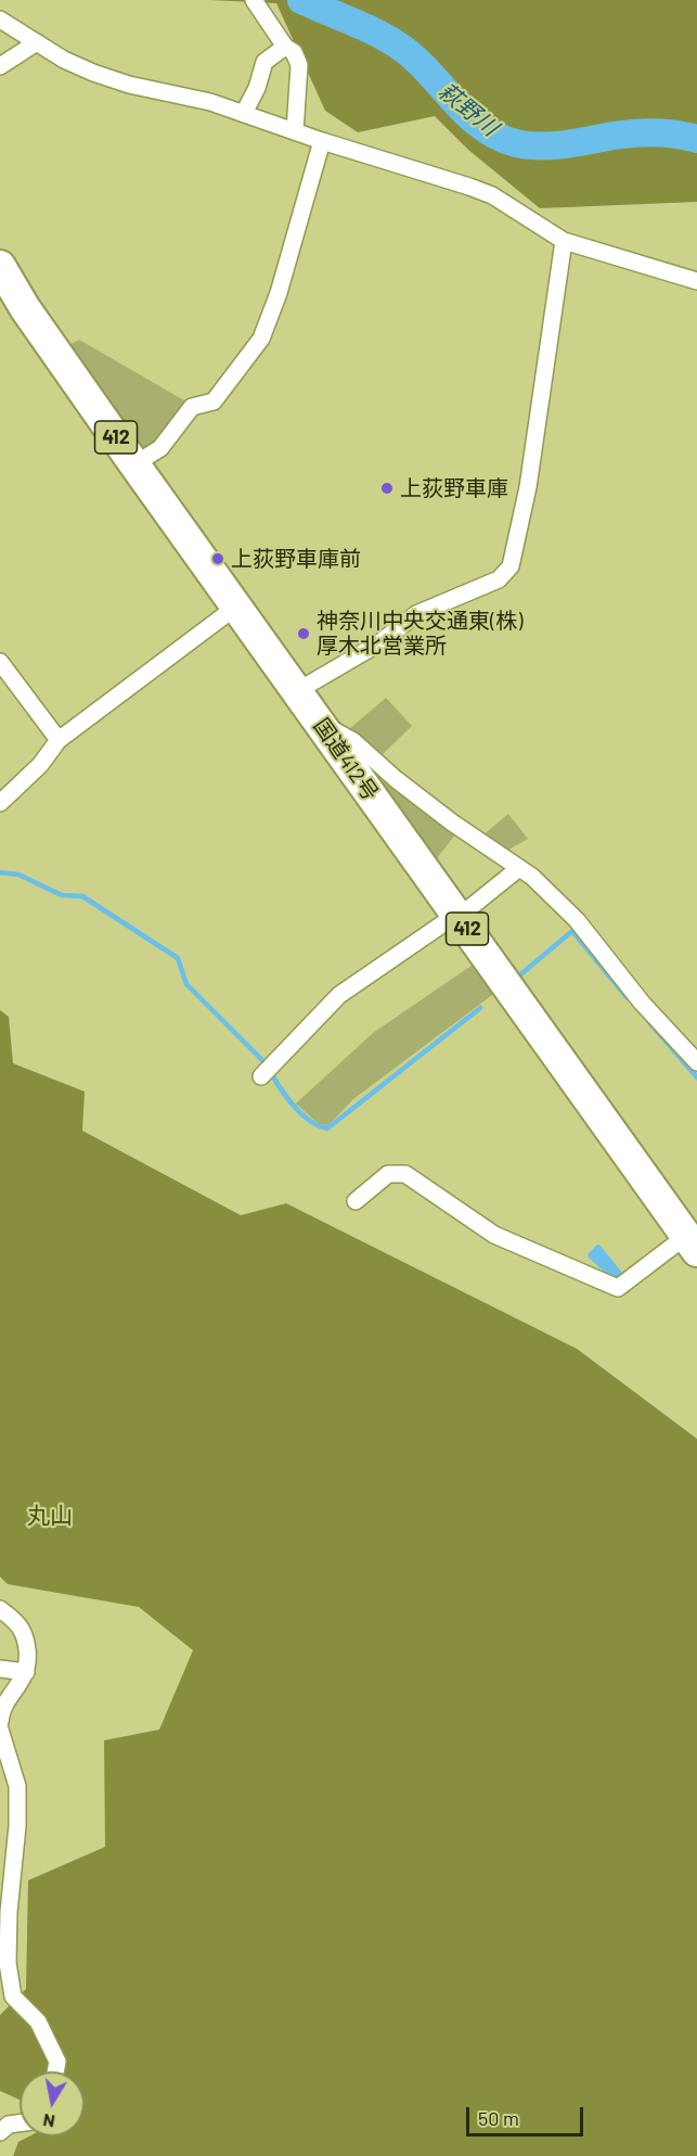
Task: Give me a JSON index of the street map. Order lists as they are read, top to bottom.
{
  "streets": {
    "highway": ["412", "国道412号"]
  },
  "districts": ["丸山"],
  "water": ["萩野川"],
  "places": ["上荻野車庫", "上荻野車庫前", "神奈川中央交通東(株) 厚木北営業所"],
  "scale_bar": "50 m",
  "north": "bottom"
}
